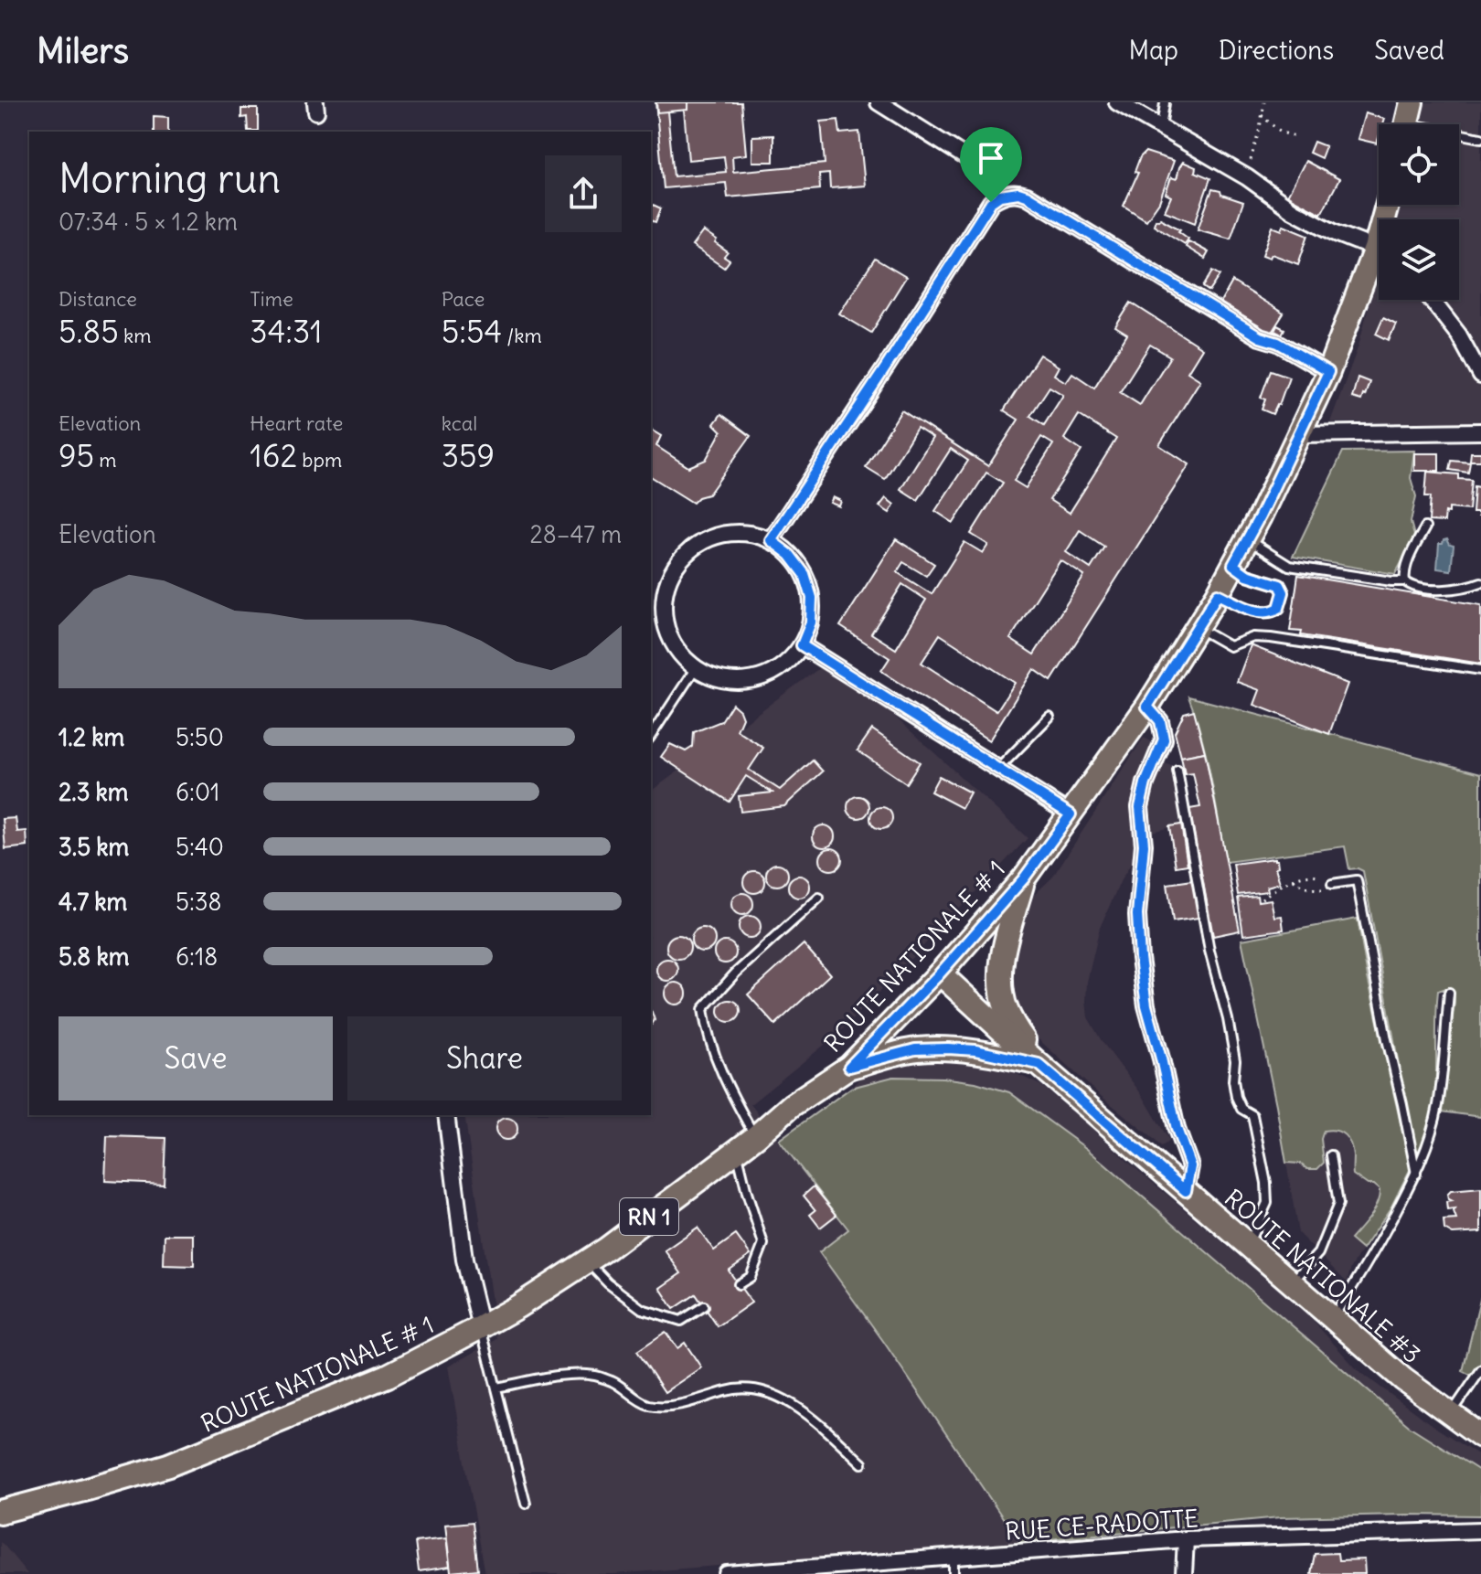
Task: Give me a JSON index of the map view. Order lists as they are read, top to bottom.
{
  "streets": {
    "main road": ["ROUTE NATIONALE # 1", "RN 1", "ROUTE NATIONALE #3"],
    "street": ["RUE CE-RADOTTE"]
  },
  "crossings": [
    ["ROUTE NATIONALE # 1", "ROUTE NATIONALE #3"]
  ],
  "page": {
    "header": "Milers",
    "nav": ["Map", "Directions", "Saved"],
    "heading": ["Morning run", "07:34 · 5 × 1.2 km"],
    "stats": [
      ["Distance", "5.85 km"],
      ["Time", "34:31"],
      ["Pace", "5:54 /km"],
      ["Elevation", "95 m"],
      ["Heart rate", "162 bpm"],
      ["kcal", "359"]
    ],
    "chart": ["Elevation", "28–47 m"],
    "list": [
      {
        "name": "1.2 km",
        "note": "5:50"
      },
      {
        "name": "2.3 km",
        "note": "6:01"
      },
      {
        "name": "3.5 km",
        "note": "5:40"
      },
      {
        "name": "4.7 km",
        "note": "5:38"
      },
      {
        "name": "5.8 km",
        "note": "6:18"
      }
    ],
    "buttons": ["Save", "Share"]
  }
}
